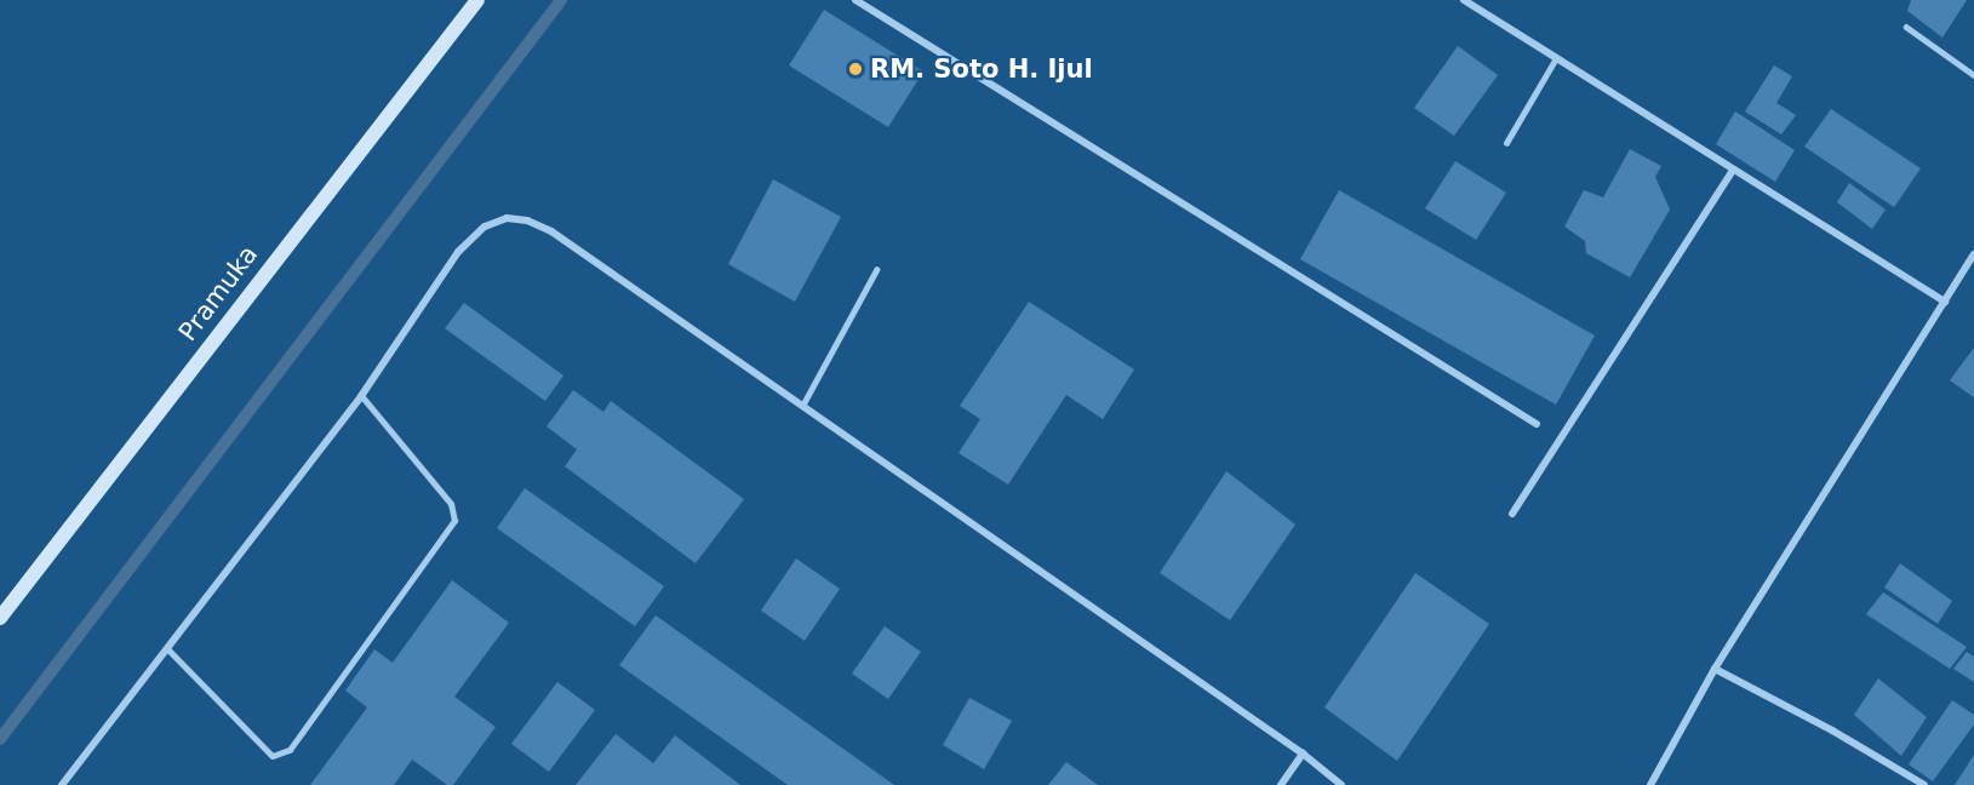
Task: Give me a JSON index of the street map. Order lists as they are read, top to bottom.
{
  "streets": {
    "street": ["Pramuka"]
  },
  "places": ["RM. Soto H. Ijul"]
}
